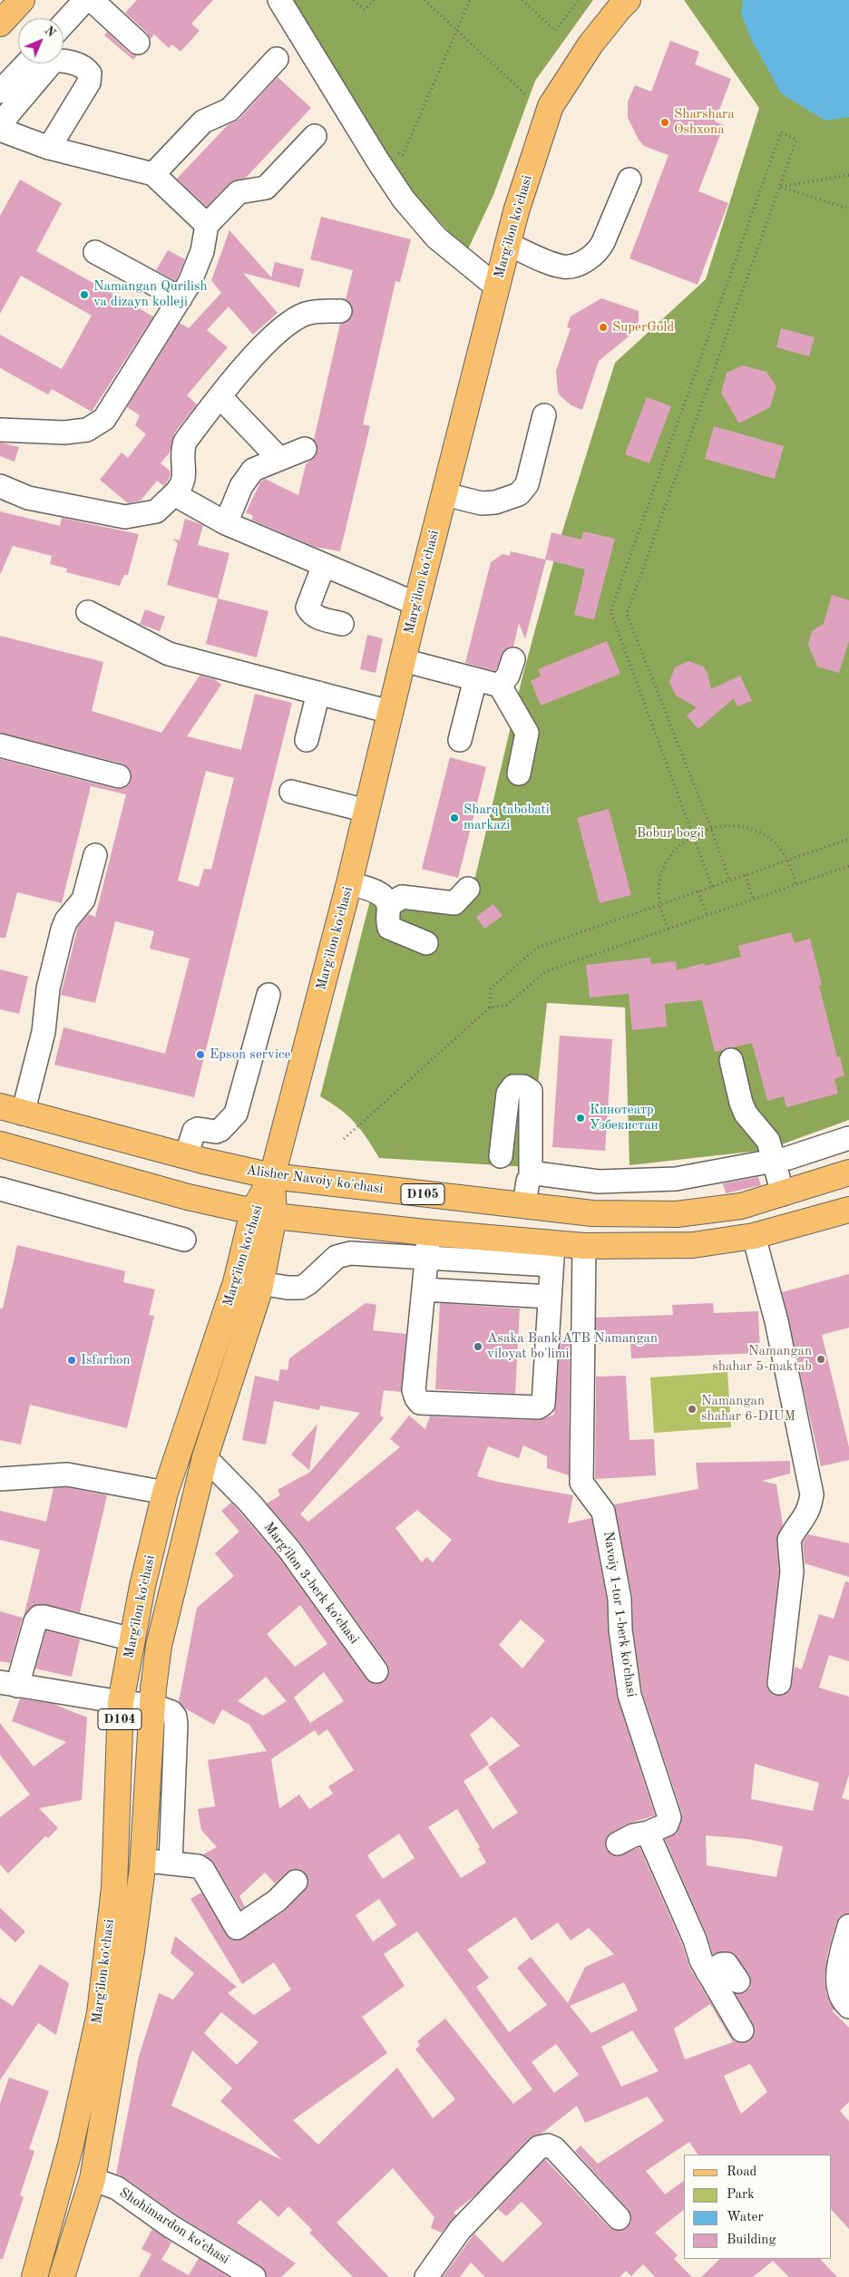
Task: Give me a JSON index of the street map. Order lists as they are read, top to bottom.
{
  "streets": {
    "main road": [
      "Marg'ilon ko'chasi",
      "Alisher Navoiy ko'chasi",
      "D105",
      "Margʻilon koʻchasi",
      "D104"
    ],
    "street": ["Margʻilon 3-berk koʻchasi", "Navoiy 1-tor 1-berk koʻchasi", "Shohimardon koʻchasi"]
  },
  "crossings": [
    ["Marg'ilon ko'chasi", "Alisher Navoiy ko'chasi"],
    ["Marg'ilon ko'chasi", "Margʻilon koʻchasi"],
    ["Alisher Navoiy ko'chasi", "Margʻilon koʻchasi"],
    ["Margʻilon koʻchasi", "Margʻilon 3-berk koʻchasi"],
    ["Margʻilon koʻchasi", "Shohimardon koʻchasi"]
  ],
  "parks": ["Bobur bog'i"],
  "places": [
    "Sharshara Oshxona",
    "Namangan Qurilish va dizayn kolleji",
    "SuperGold",
    "Sharq tabobati markazi",
    "Epson service",
    "Кинотеатр Узбекистан",
    "Asaka Bank ATB Namangan viloyat bo'limi",
    "Namangan shahar 5-maktab",
    "Isfarhon",
    "Namangan shahar 6-DIUM"
  ],
  "legend": [
    "Road",
    "Park",
    "Water",
    "Building"
  ],
  "north": "top right"
}
